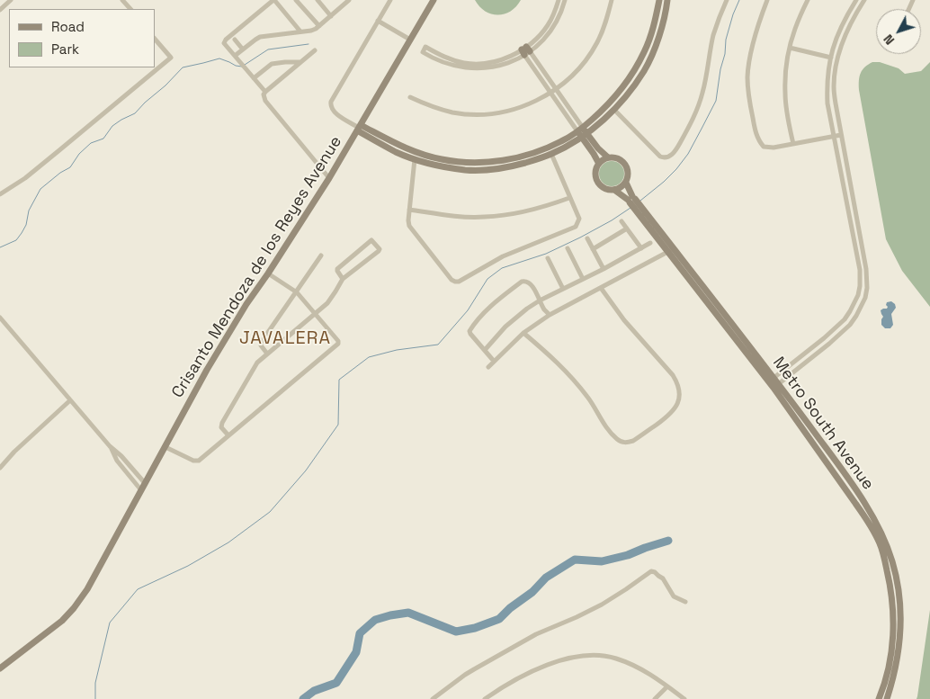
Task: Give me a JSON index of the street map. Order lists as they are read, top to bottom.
{
  "streets": {
    "street": ["Crisanto Mendoza de los Reyes Avenue", "Metro South Avenue"]
  },
  "districts": ["JAVALERA"],
  "legend": ["Road", "Park"],
  "north": "bottom left"
}
